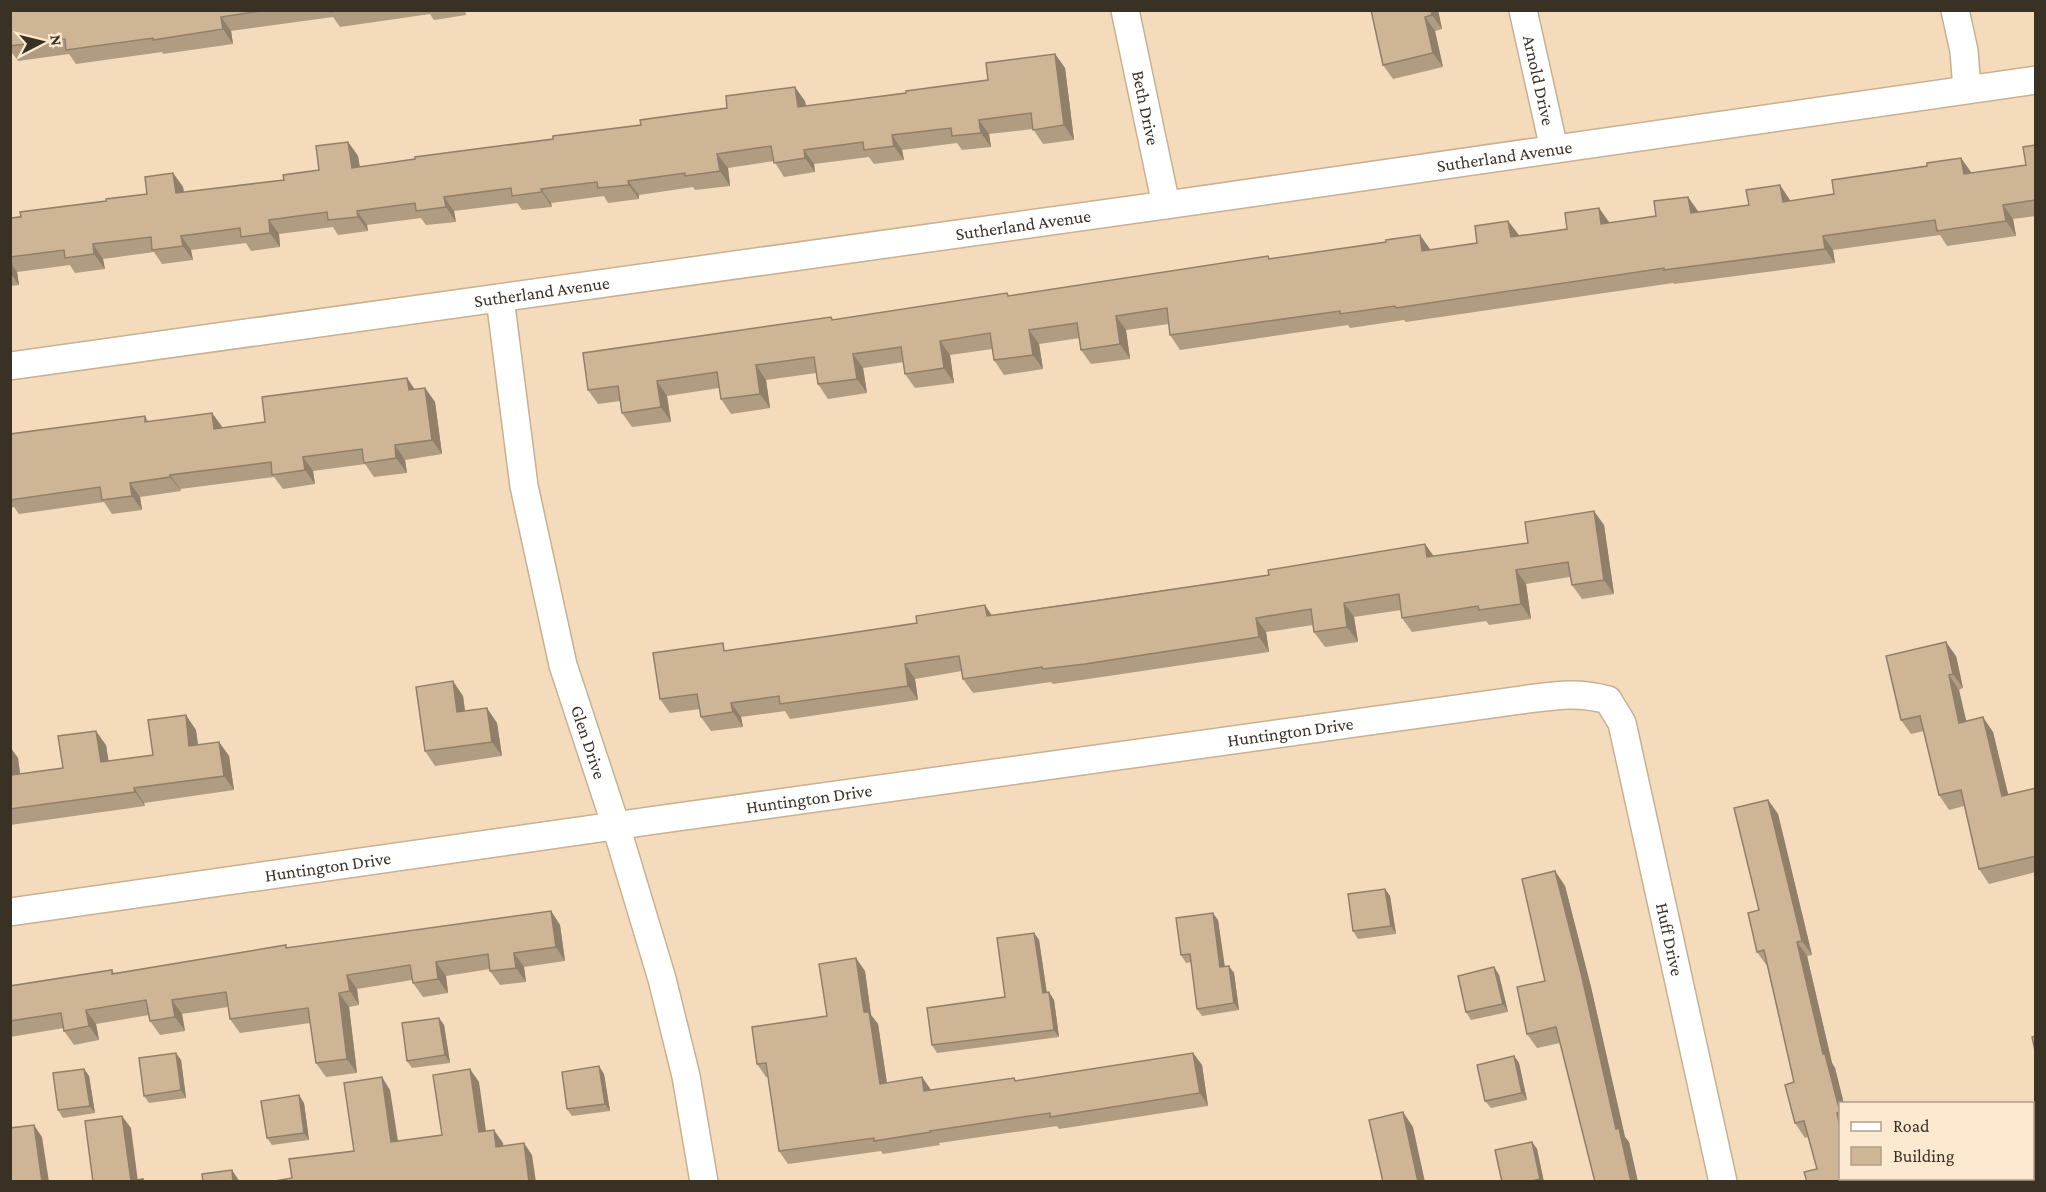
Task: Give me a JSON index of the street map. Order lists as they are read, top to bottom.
{
  "streets": {
    "street": [
      "Arnold Drive",
      "Beth Drive",
      "Sutherland Avenue",
      "Huntington Drive",
      "Glen Drive",
      "Huff Drive"
    ]
  },
  "crossings": [
    ["Arnold Drive", "Sutherland Avenue"],
    ["Beth Drive", "Sutherland Avenue"],
    ["Sutherland Avenue", "Glen Drive"],
    ["Huntington Drive", "Glen Drive"],
    ["Huntington Drive", "Huff Drive"]
  ],
  "legend": ["Road", "Building"],
  "north": "right"
}
